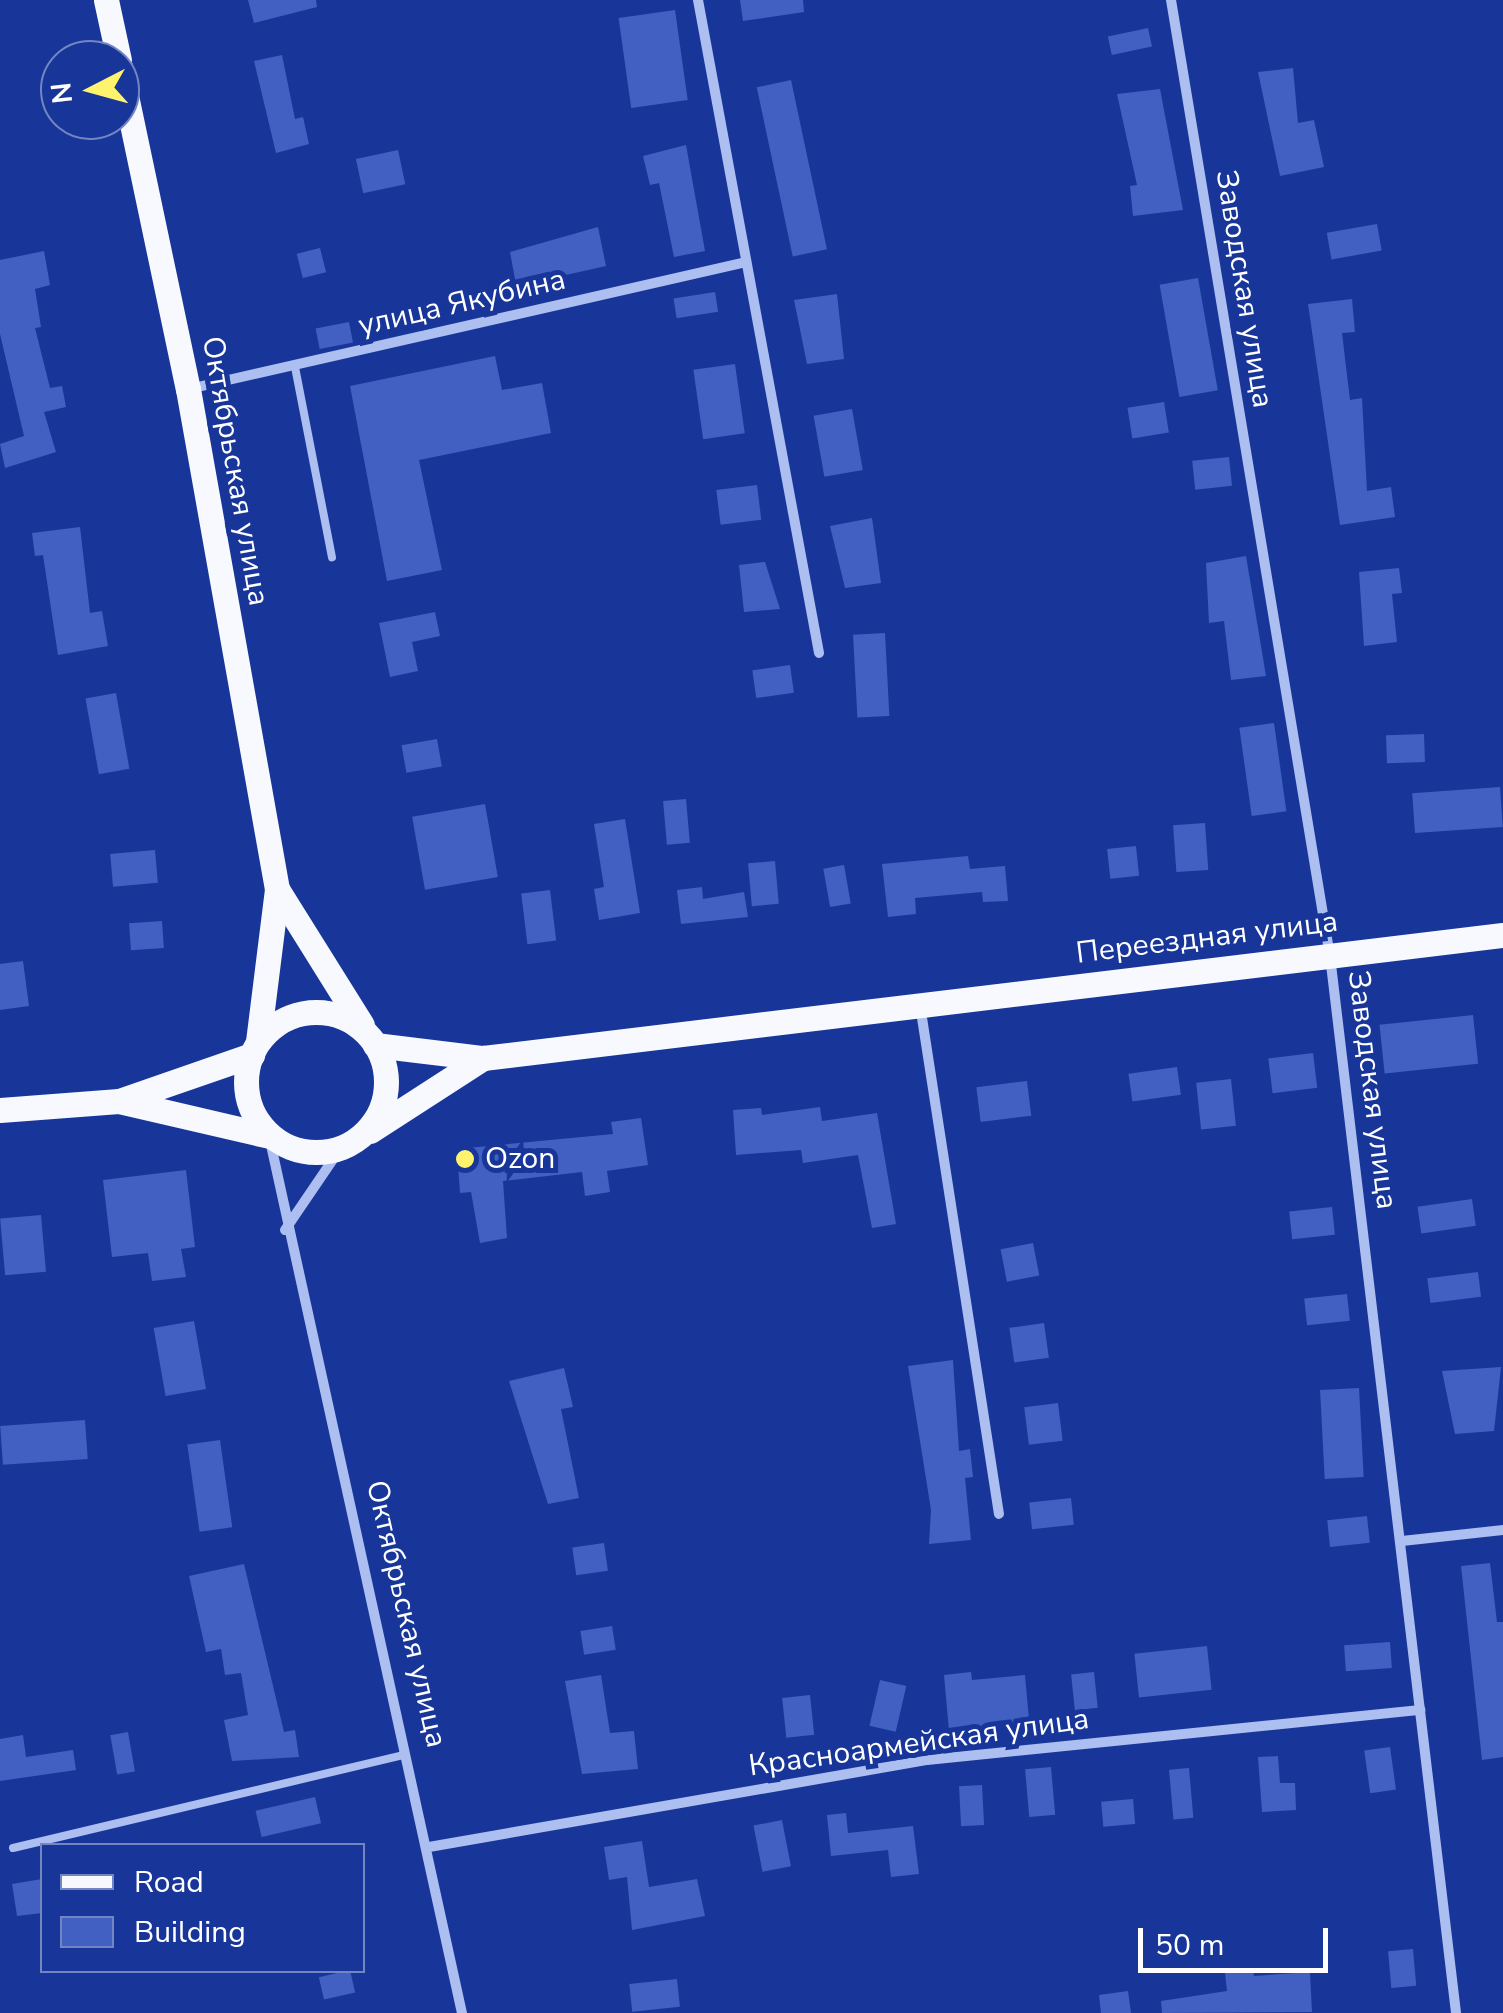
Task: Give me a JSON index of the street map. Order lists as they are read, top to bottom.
{
  "streets": {
    "main road": ["Октябрьская улица", "Переездная улица"],
    "street": ["Заводская улица", "улица Якубина", "Красноармейская улица"]
  },
  "crossings": [
    ["Заводская улица", "Переездная улица"],
    ["Заводская улица", "Красноармейская улица"],
    ["улица Якубина", "Октябрьская улица"],
    ["Октябрьская улица", "Переездная улица"],
    ["Октябрьская улица", "Красноармейская улица"]
  ],
  "places": ["Ozon"],
  "legend": ["Road", "Building"],
  "scale_bar": "50 m",
  "north": "left"
}
